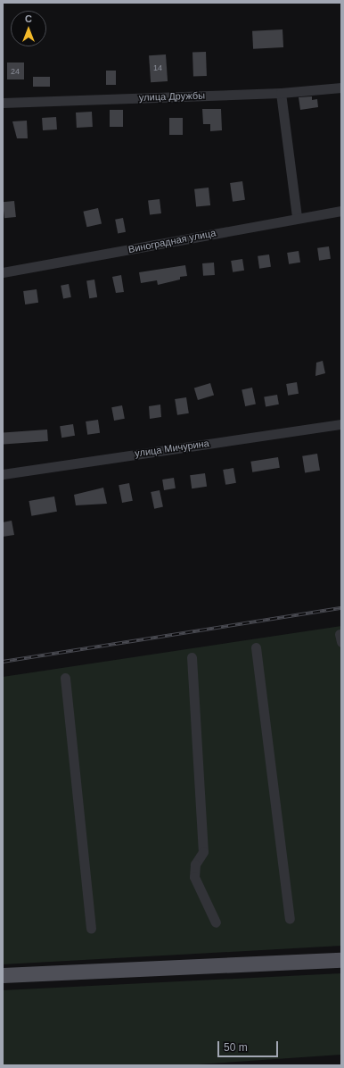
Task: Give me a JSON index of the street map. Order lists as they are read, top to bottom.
{
  "streets": {
    "street": ["улица Дружбы", "Виноградная улица", "улица Мичурина"]
  },
  "house_numbers": ["14", "24"],
  "scale_bar": "50 m",
  "north": "top"
}
